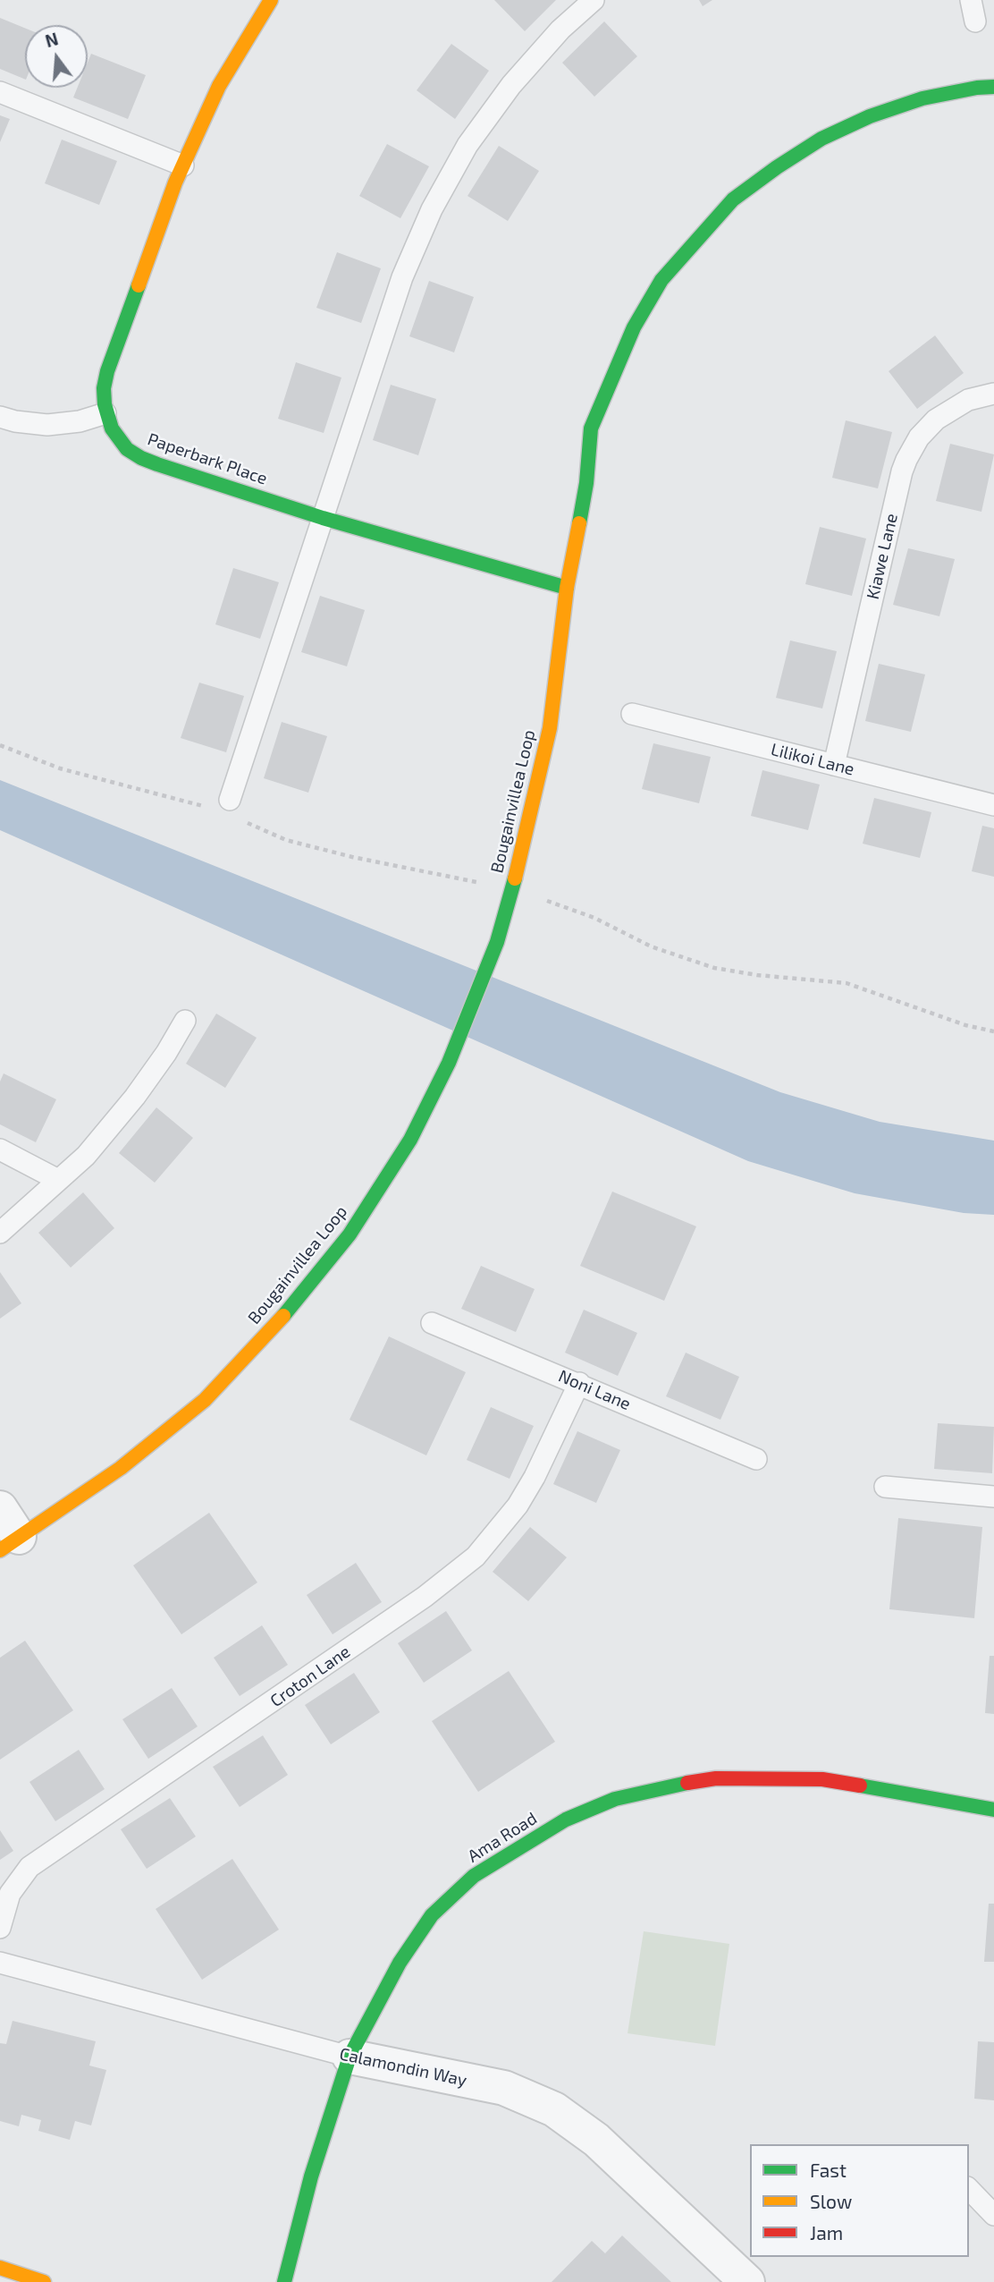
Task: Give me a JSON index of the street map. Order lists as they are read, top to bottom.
{
  "streets": {
    "street": [
      "Paperbark Place",
      "Bougainvillea Loop",
      "Ama Road",
      "Calamondin Way"
    ],
    "lane": [
      "Kiawe Lane",
      "Lilikoi Lane",
      "Noni Lane",
      "Croton Lane"
    ]
  },
  "crossings": [
    ["Paperbark Place", "Bougainvillea Loop"],
    ["Kiawe Lane", "Lilikoi Lane"],
    ["Noni Lane", "Croton Lane"],
    ["Ama Road", "Calamondin Way"]
  ],
  "legend": ["Fast", "Slow", "Jam"],
  "north": "top"
}
